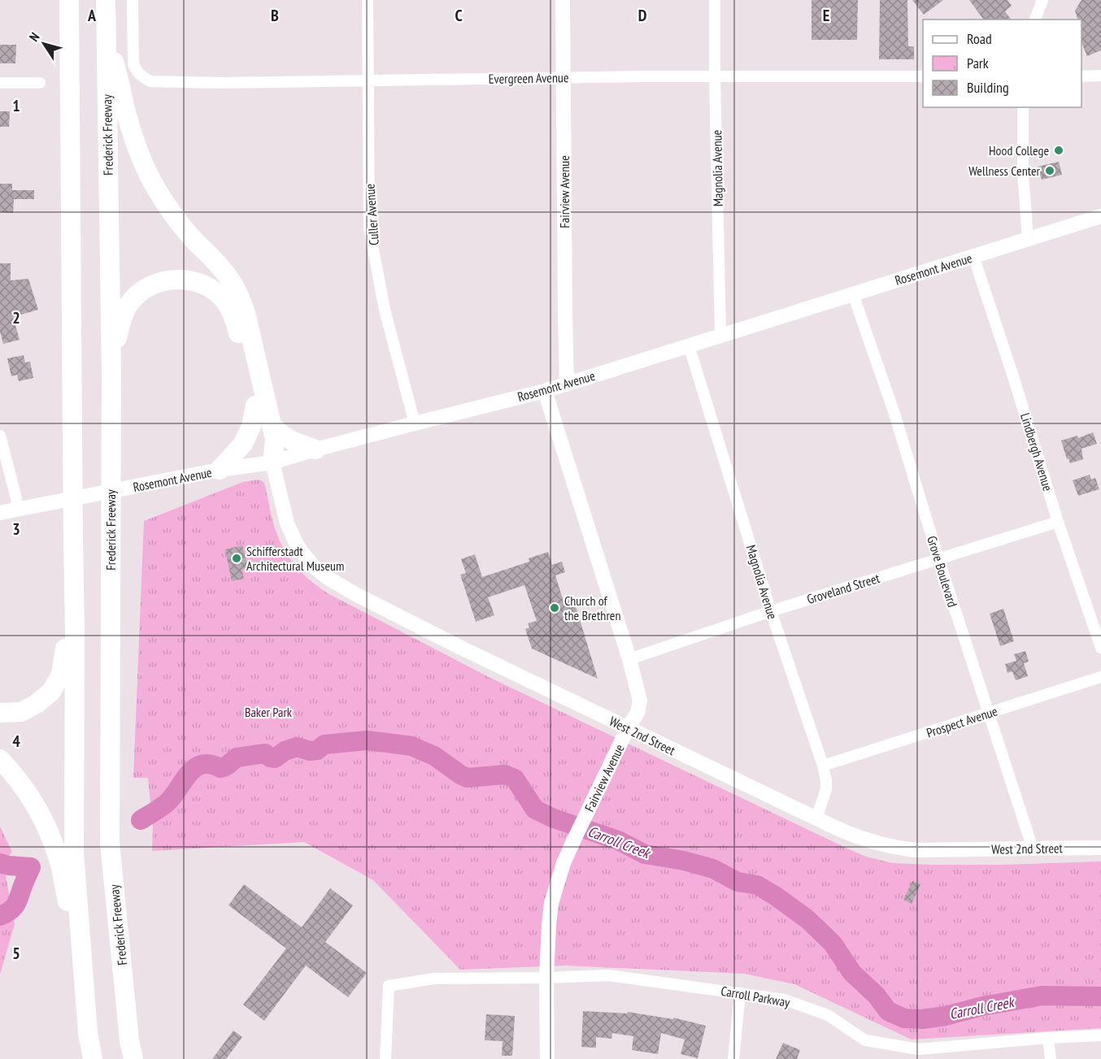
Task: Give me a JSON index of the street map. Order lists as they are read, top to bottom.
{
  "streets": {
    "highway": ["Frederick Freeway"],
    "street": [
      "Evergreen Avenue",
      "Magnolia Avenue",
      "Fairview Avenue",
      "Culler Avenue",
      "Rosemont Avenue",
      "Lindbergh Avenue",
      "Grove Boulevard",
      "Groveland Street",
      "Prospect Avenue",
      "West 2nd Street",
      "Carroll Parkway"
    ]
  },
  "crossings": [
    ["Evergreen Avenue", "Magnolia Avenue"],
    ["Evergreen Avenue", "Fairview Avenue"],
    ["Evergreen Avenue", "Culler Avenue"],
    ["Magnolia Avenue", "Rosemont Avenue"],
    ["Magnolia Avenue", "Groveland Street"],
    ["Magnolia Avenue", "Prospect Avenue"],
    ["Magnolia Avenue", "West 2nd Street"],
    ["Fairview Avenue", "Rosemont Avenue"],
    ["Fairview Avenue", "Groveland Street"],
    ["Fairview Avenue", "West 2nd Street"],
    ["Fairview Avenue", "Carroll Parkway"],
    ["Culler Avenue", "Rosemont Avenue"],
    ["Rosemont Avenue", "Lindbergh Avenue"],
    ["Rosemont Avenue", "Grove Boulevard"],
    ["Rosemont Avenue", "West 2nd Street"],
    ["Lindbergh Avenue", "Groveland Street"],
    ["Grove Boulevard", "Groveland Street"],
    ["Grove Boulevard", "Prospect Avenue"],
    ["Grove Boulevard", "West 2nd Street"]
  ],
  "water": ["Carroll Creek"],
  "parks": ["Baker Park"],
  "places": [
    "Hood College",
    "Wellness Center",
    "Schifferstadt Architectural Museum",
    "Church of the Brethren"
  ],
  "legend": ["Road", "Park", "Building"],
  "north": "top left",
  "grid": {
    "columns": [
      "A",
      "B",
      "C",
      "D",
      "E"
    ],
    "rows": [
      "1",
      "2",
      "3",
      "4",
      "5"
    ]
  }
}
